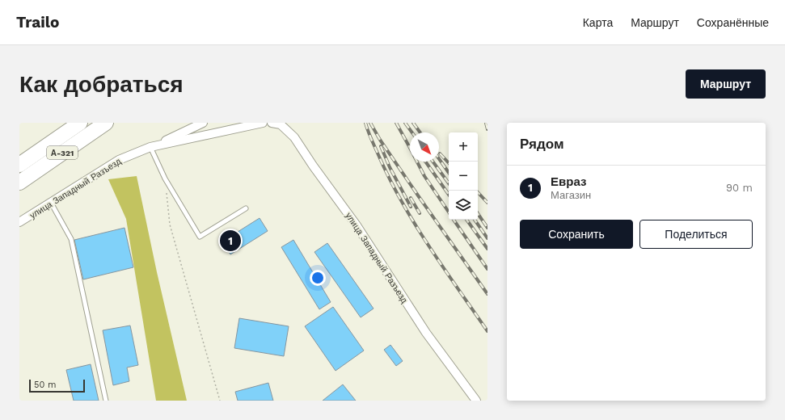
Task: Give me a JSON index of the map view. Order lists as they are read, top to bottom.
{
  "streets": {
    "highway": ["А-321"],
    "street": ["улица Западный Разъезд"]
  },
  "scale_bar": "50 m",
  "north": "bottom right",
  "page": {
    "header": "Trailo",
    "nav": ["Карта", "Маршрут", "Сохранённые"],
    "buttons": [
      "Маршрут",
      ["Сохранить", "Поделиться"]
    ],
    "title": "Как добраться",
    "heading": "Рядом",
    "map_buttons": ["+", "−"],
    "list": [
      {
        "mark": "1",
        "name": "Евраз",
        "note": "Магазин",
        "value": "90 m"
      }
    ],
    "pins": "1",
    "scale": "50 m"
  }
}
